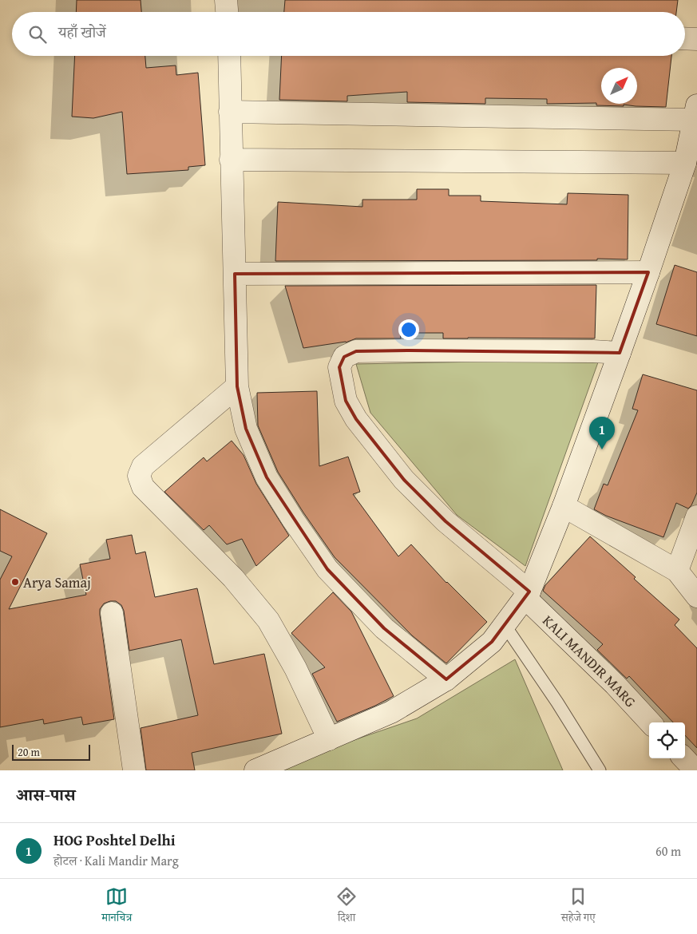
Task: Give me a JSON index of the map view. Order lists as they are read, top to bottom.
{
  "streets": {
    "street": ["KALI MANDIR MARG"]
  },
  "places": ["Arya Samaj"],
  "scale_bar": "20 m",
  "north": "top right",
  "page": {
    "search": "यहाँ खोजें",
    "pins": "1",
    "scale": "20 m",
    "heading": "आस-पास",
    "list": [
      {
        "mark": "1",
        "name": "HOG Poshtel Delhi",
        "note": "होटल · Kali Mandir Marg",
        "value": "60 m"
      }
    ],
    "nav": ["मानचित्र", "दिशा", "सहेजे गए"]
  }
}
